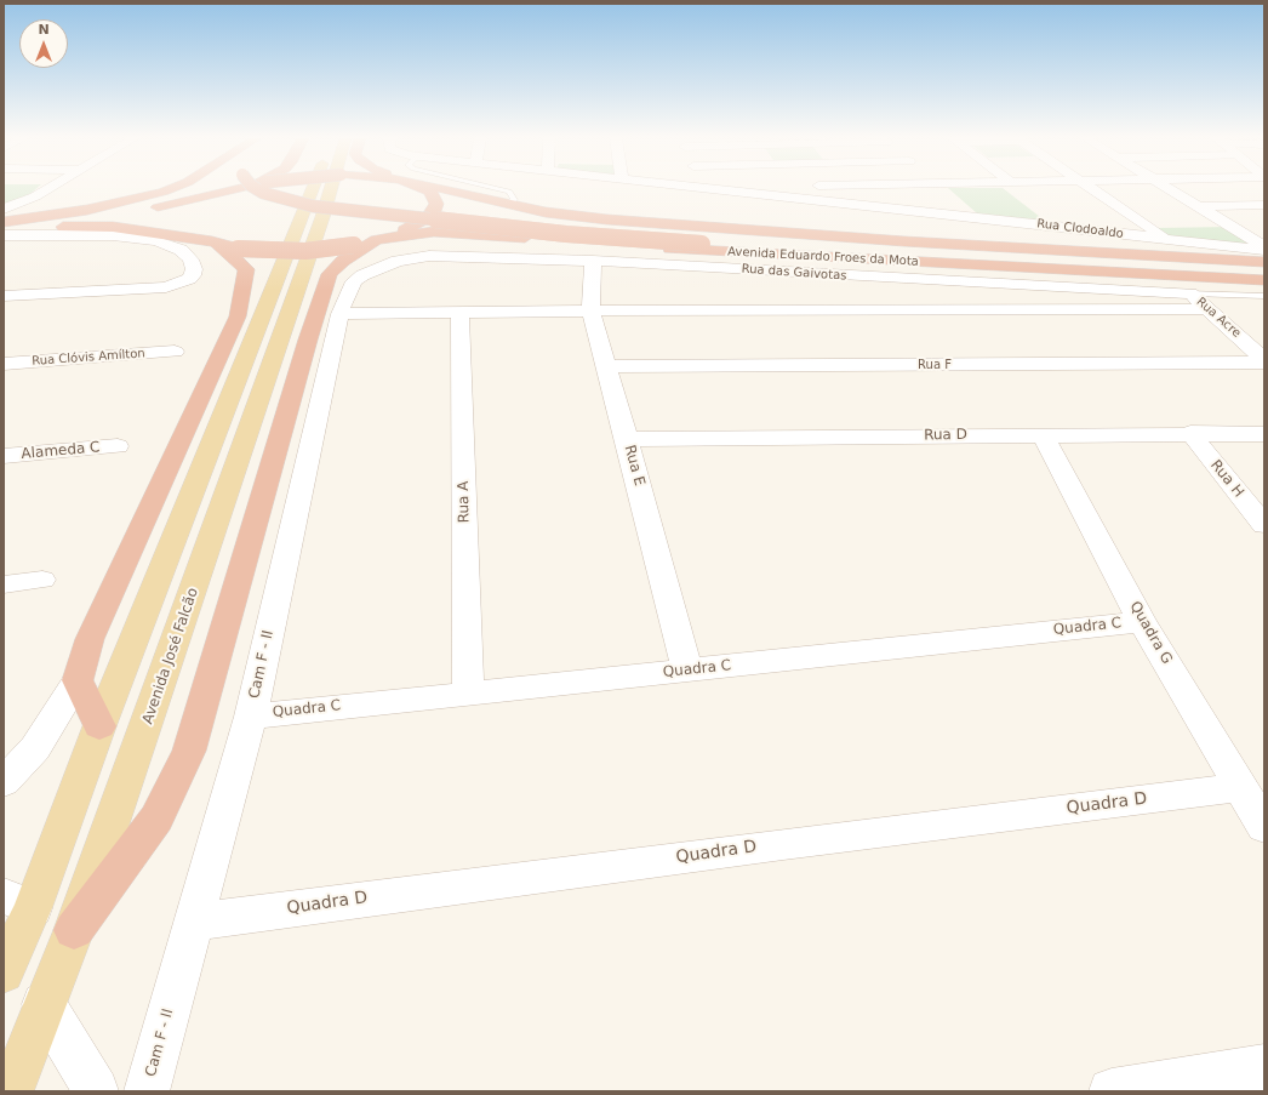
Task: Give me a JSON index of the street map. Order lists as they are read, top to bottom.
{
  "streets": {
    "highway": ["Avenida Eduardo Froes da Mota"],
    "main road": ["Avenida José Falcão"],
    "street": [
      "Rua Clodoaldo",
      "Rua das Gaivotas",
      "Rua Acre",
      "Rua Clóvis Amílton",
      "Rua F",
      "Rua D",
      "Alameda C",
      "Rua E",
      "Rua H",
      "Rua A",
      "Quadra C",
      "Quadra G",
      "Cam F - II",
      "Quadra D"
    ]
  },
  "crossings": [
    ["Avenida Eduardo Froes da Mota", "Rua das Gaivotas"],
    ["Avenida Eduardo Froes da Mota", "Rua Acre"],
    ["Avenida Eduardo Froes da Mota", "Cam F - II"],
    ["Rua das Gaivotas", "Rua Acre"],
    ["Rua das Gaivotas", "Rua E"],
    ["Rua das Gaivotas", "Cam F - II"],
    ["Rua Acre", "Rua F"],
    ["Rua F", "Rua E"],
    ["Rua D", "Rua E"],
    ["Rua D", "Rua H"],
    ["Rua D", "Quadra G"],
    ["Rua E", "Quadra C"],
    ["Rua A", "Quadra C"],
    ["Quadra C", "Quadra G"],
    ["Quadra C", "Cam F - II"],
    ["Quadra G", "Quadra D"],
    ["Cam F - II", "Quadra D"]
  ],
  "north": "top"
}
